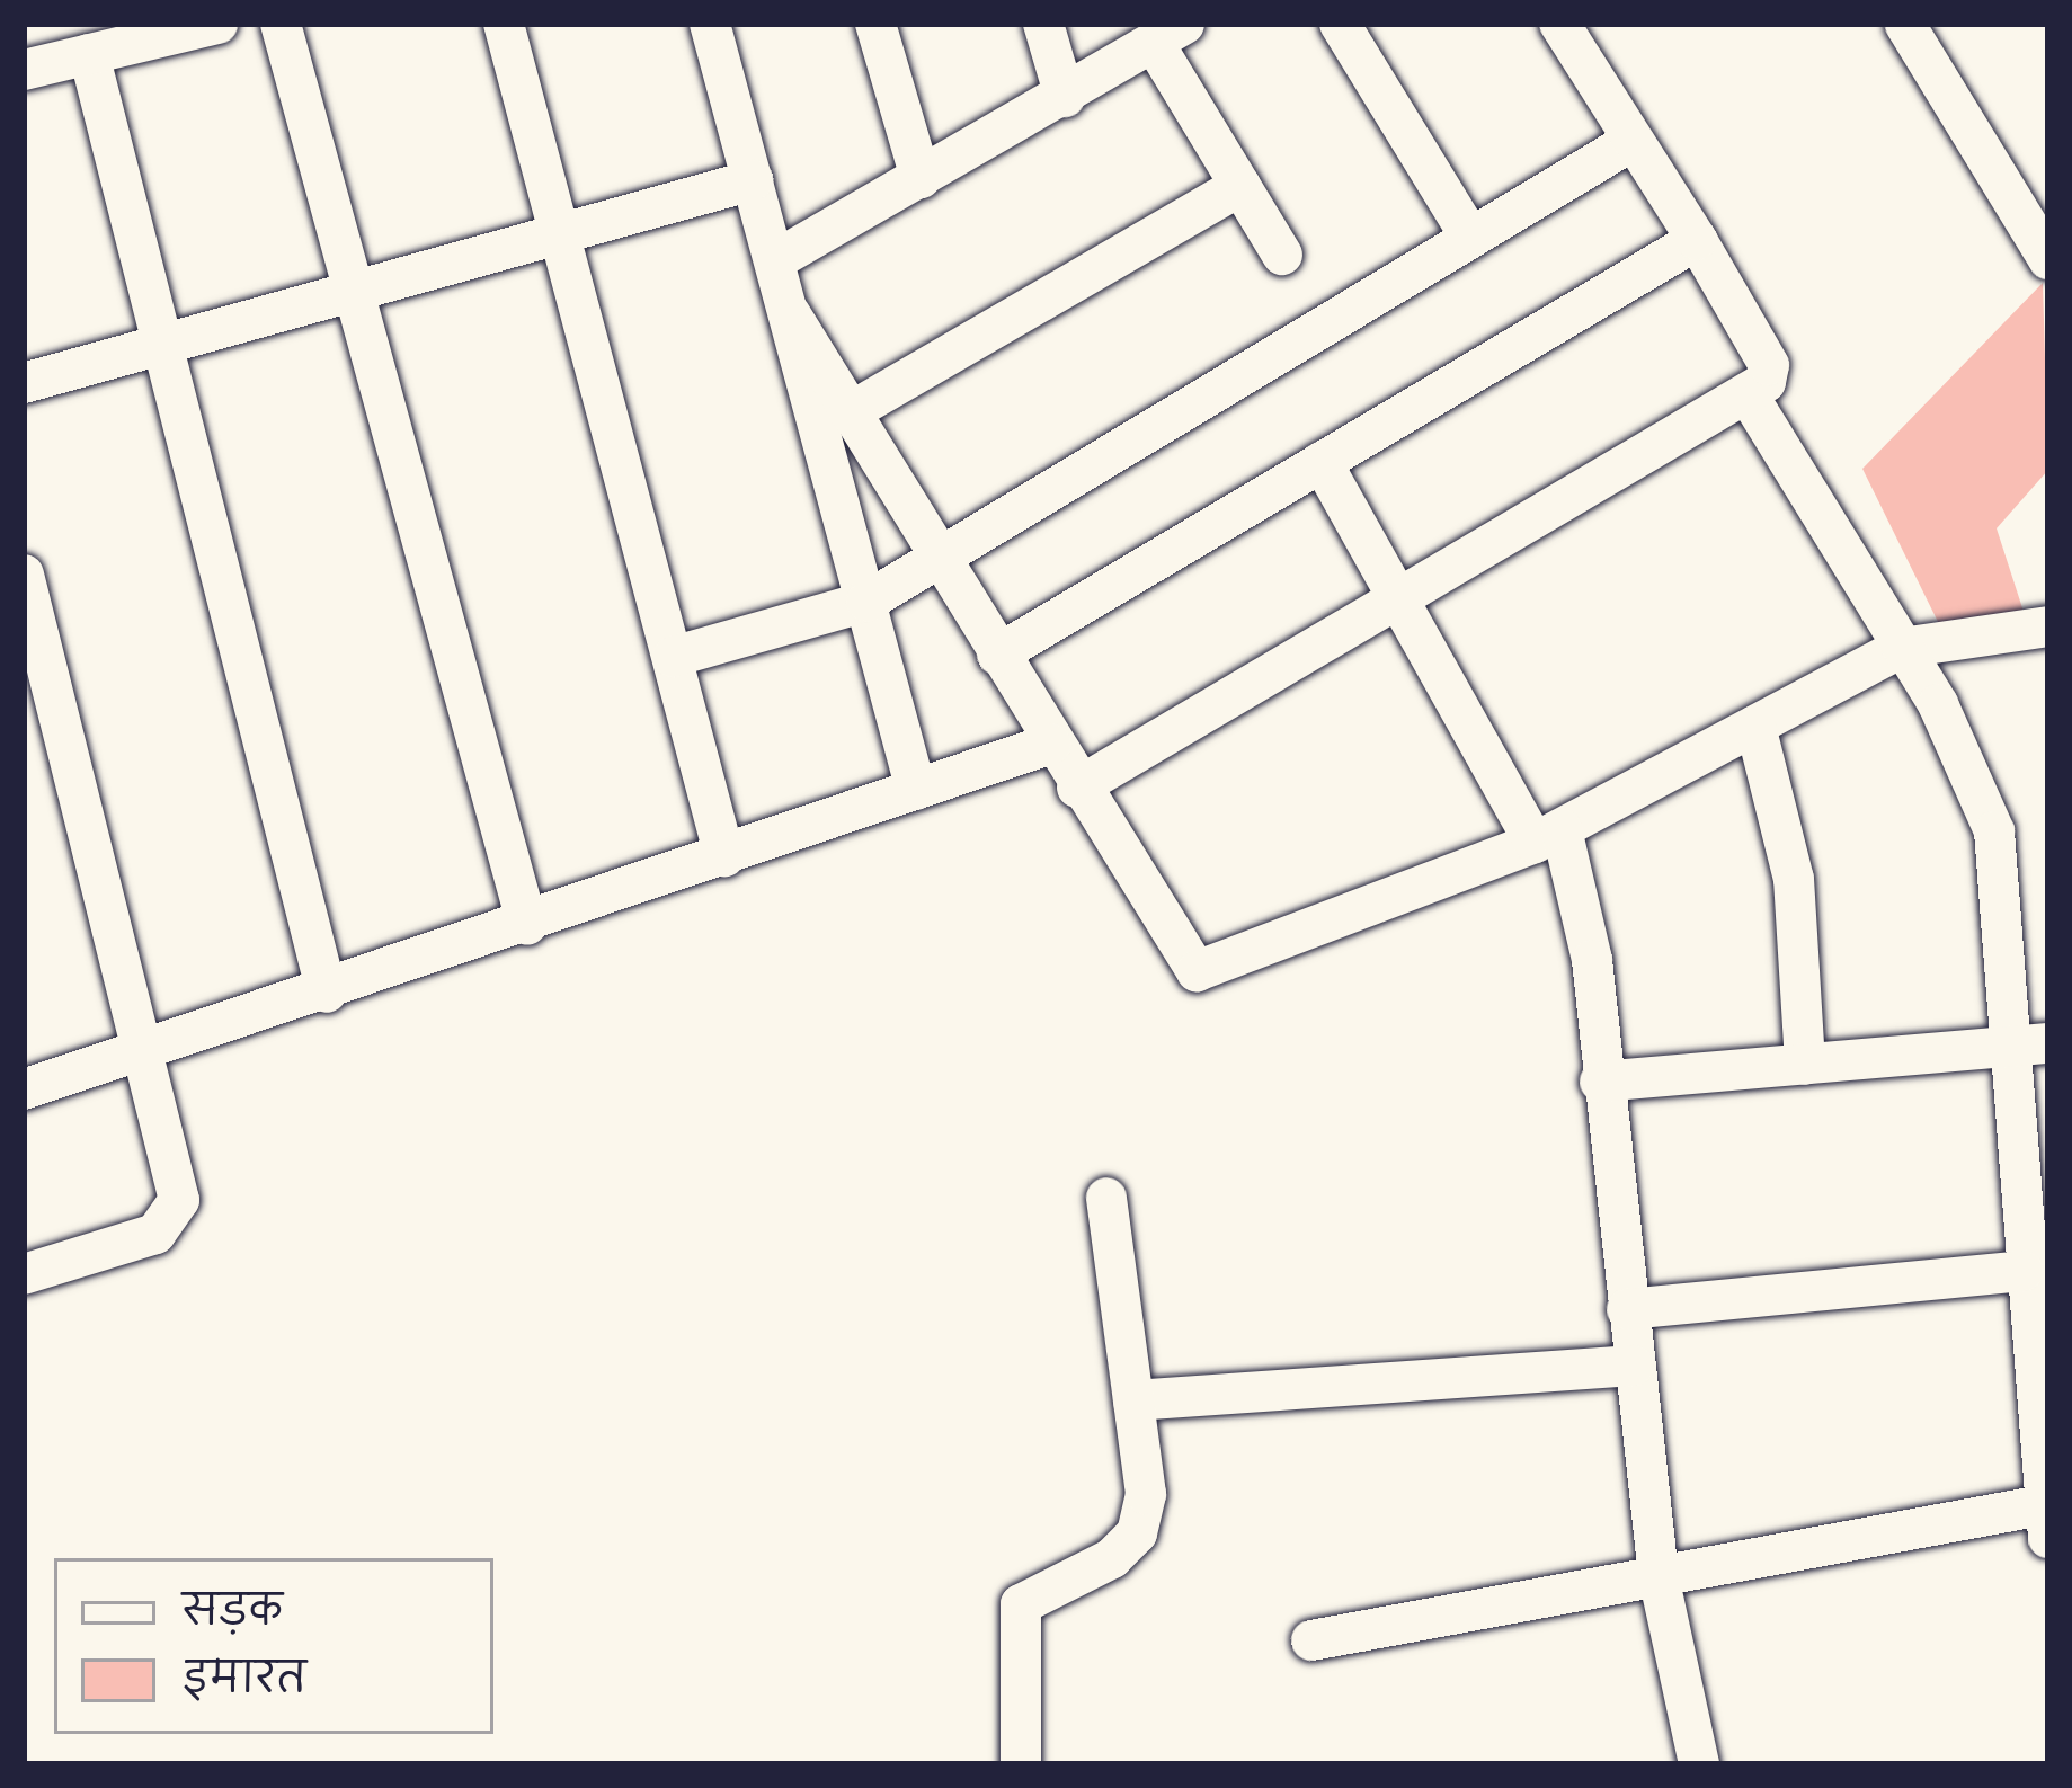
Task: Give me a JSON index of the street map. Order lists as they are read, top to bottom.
{
  "legend": ["सड़क", "इमारत"]
}
